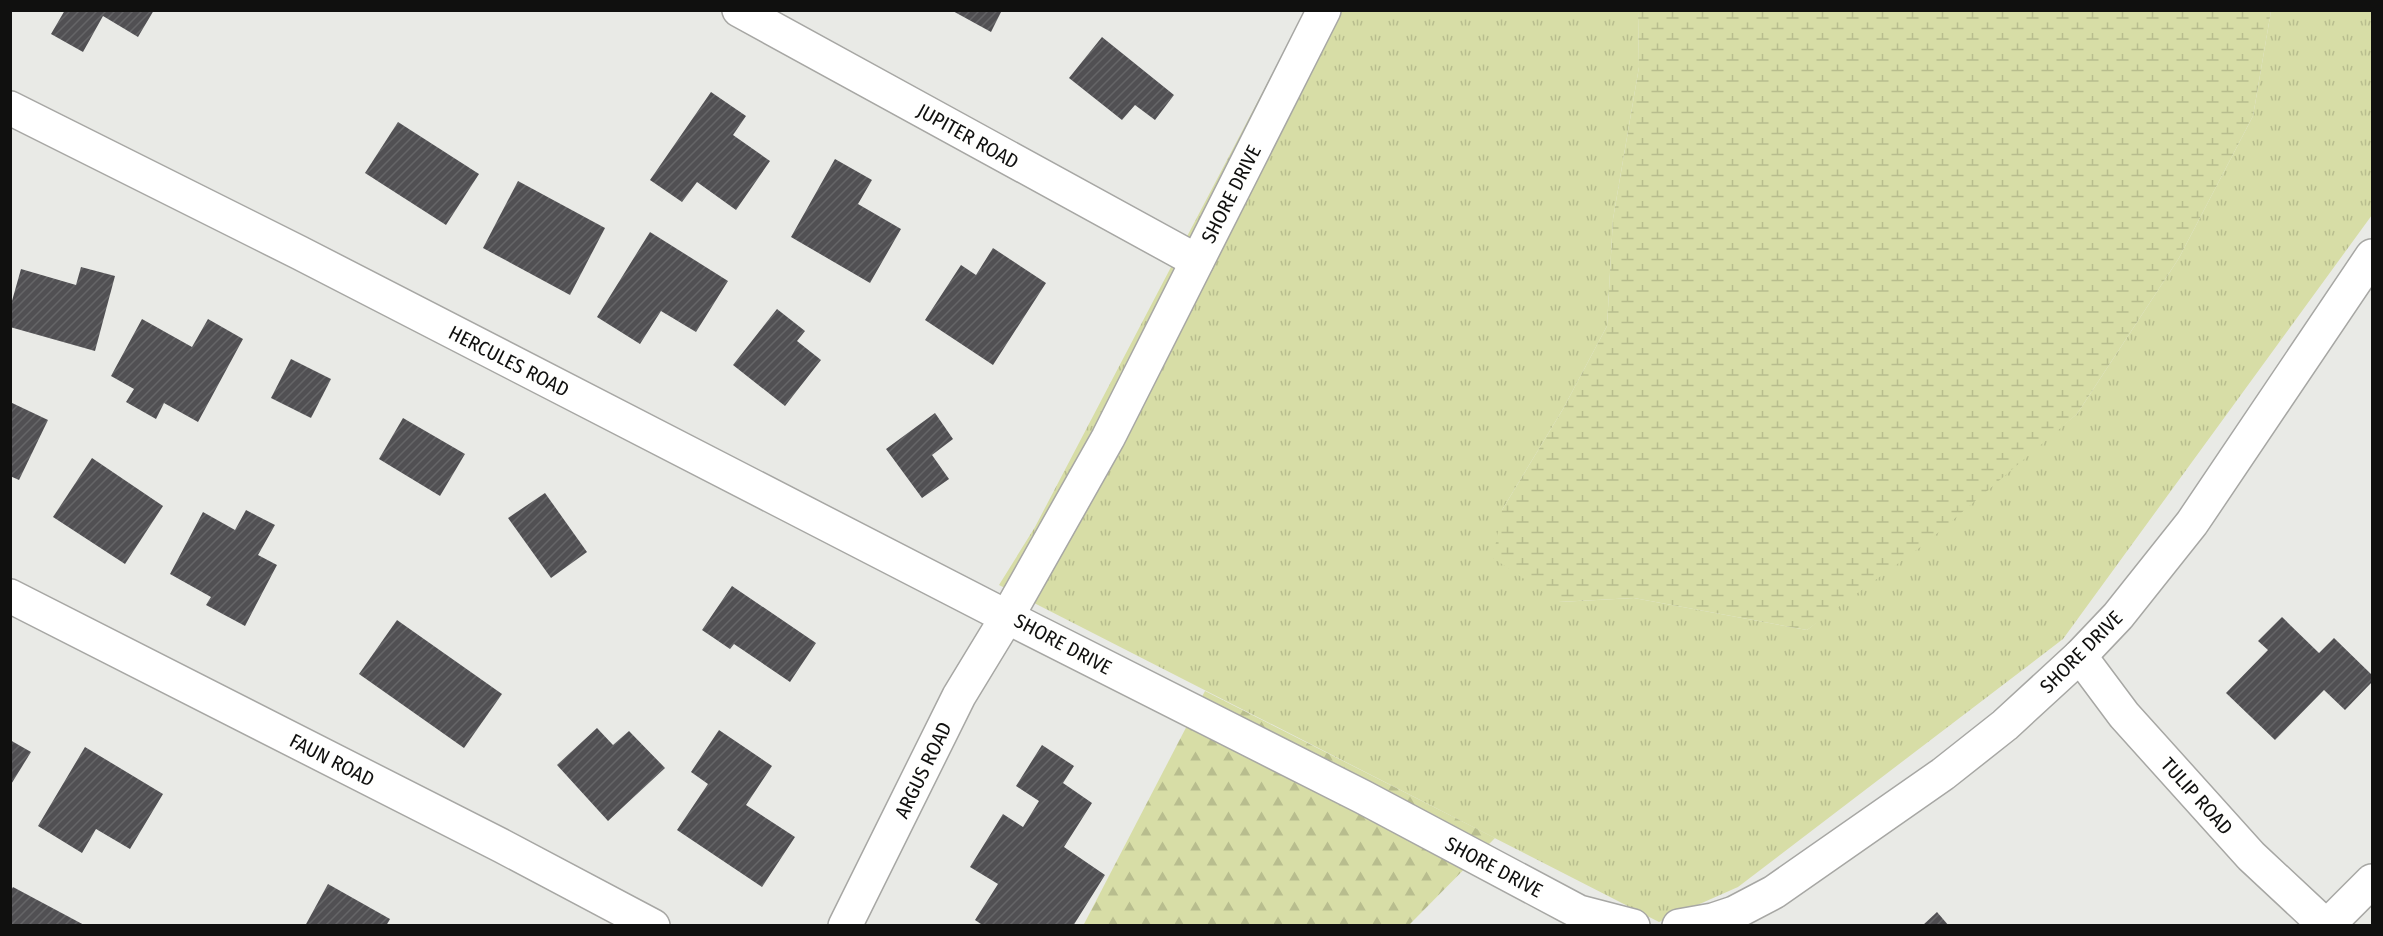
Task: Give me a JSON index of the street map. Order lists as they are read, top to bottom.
{
  "streets": {
    "street": [
      "JUPITER ROAD",
      "SHORE DRIVE",
      "HERCULES ROAD",
      "FAUN ROAD",
      "ARGUS ROAD",
      "TULIP ROAD"
    ]
  },
  "crossings": [
    ["JUPITER ROAD", "SHORE DRIVE"],
    ["SHORE DRIVE", "HERCULES ROAD"],
    ["SHORE DRIVE", "ARGUS ROAD"],
    ["SHORE DRIVE", "TULIP ROAD"],
    ["HERCULES ROAD", "ARGUS ROAD"]
  ]
}
